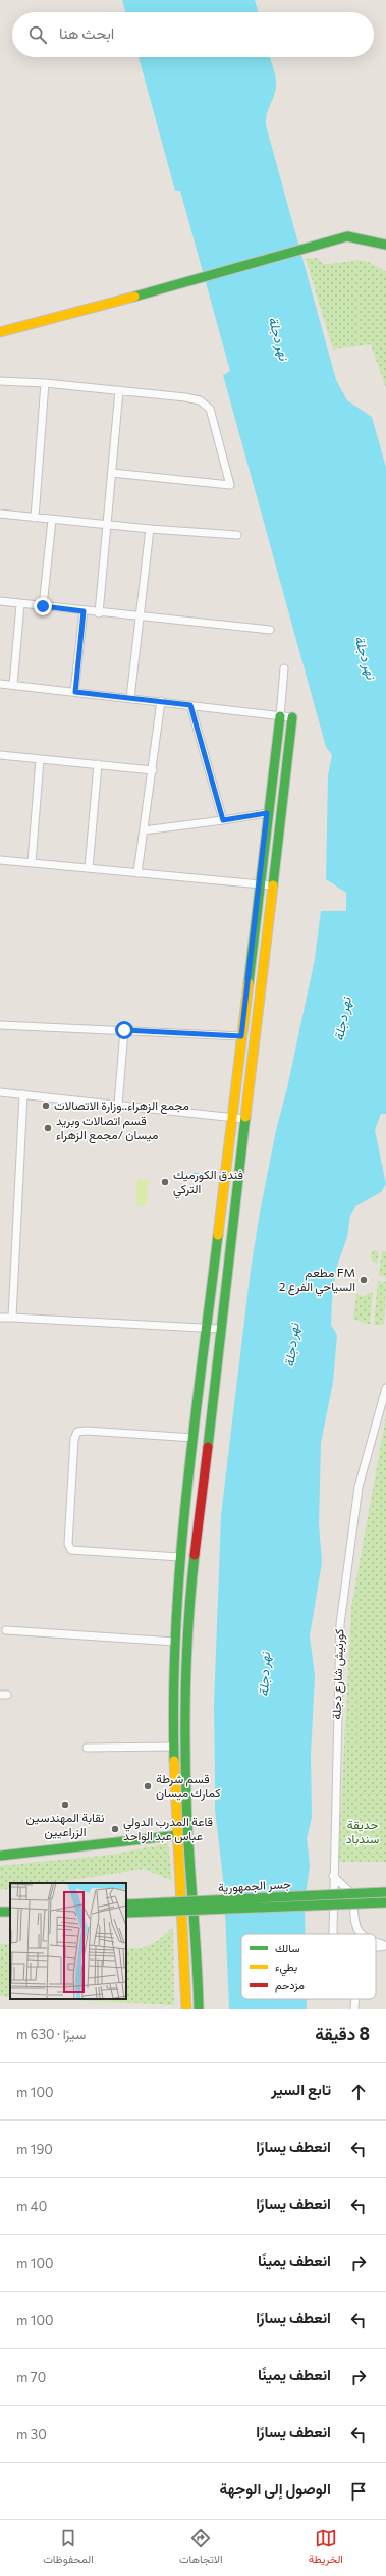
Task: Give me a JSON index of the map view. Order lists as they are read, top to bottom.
{
  "streets": {
    "street": ["كورنيش شارع دجلة", "جسر الجمهورية"]
  },
  "water": ["نهر دجلة"],
  "parks": ["حديقة سندباد"],
  "places": [
    "مجمع الزهراء..وزارة الاتصالات",
    "قسم اتصالات وبريد ميسان /مجمع الزهراء",
    "فندق الكورميك التركي",
    "مطعم FM السياحي الفرع 2",
    "قسم شرطة كمارك ميسان",
    "نقابة المهندسين الزراعيين",
    "قاعة المدرب الدولي عباس عبد الواحد"
  ],
  "legend": ["سالك", "بطيء", "مزدحم"],
  "page": {
    "search": "ابحث هنا",
    "heading": ["8 دقيقة", "سيرًا · 630 m"],
    "list": [
      ["تابع السير", "100 m"],
      ["انعطف يسارًا", "190 m"],
      ["انعطف يسارًا", "40 m"],
      ["انعطف يمينًا", "100 m"],
      ["انعطف يسارًا", "100 m"],
      ["انعطف يمينًا", "70 m"],
      ["انعطف يسارًا", "30 m"],
      "الوصول إلى الوجهة"
    ],
    "nav": ["الخريطة", "الاتجاهات", "المحفوظات"]
  }
}
